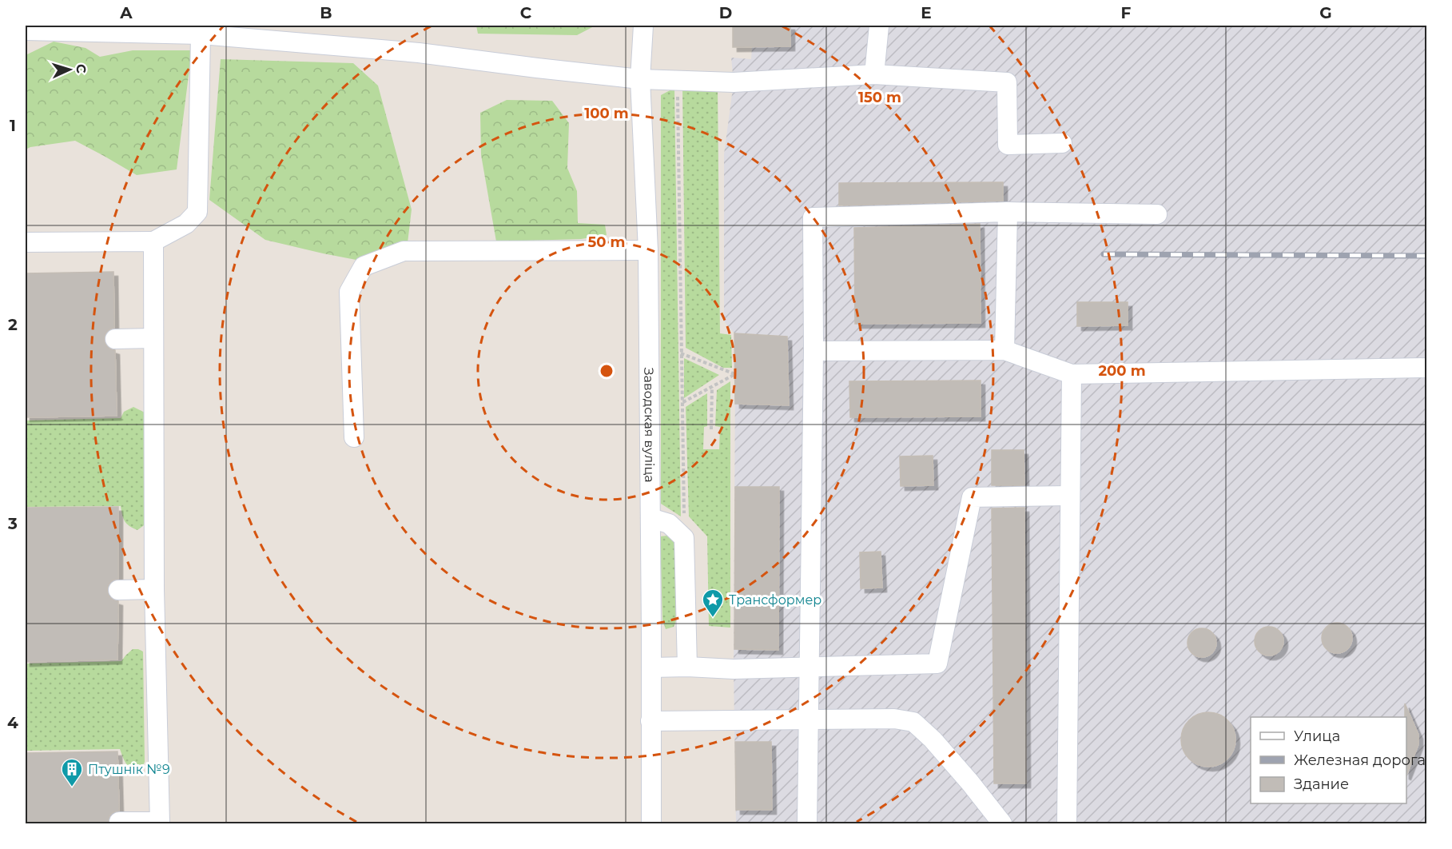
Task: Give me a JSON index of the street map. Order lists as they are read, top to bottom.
{
  "streets": {
    "street": ["Заводская вуліца"]
  },
  "places": {
    "place": ["Трансформер"],
    "building": ["Птушнік №9"]
  },
  "legend": ["Улица", "Железная дорога", "Здание"],
  "north": "right",
  "grid": {
    "columns": [
      "A",
      "B",
      "C",
      "D",
      "E",
      "F",
      "G"
    ],
    "rows": [
      "1",
      "2",
      "3",
      "4"
    ]
  },
  "rings": [
    "150 m",
    "100 m",
    "50 m",
    "200 m"
  ]
}
